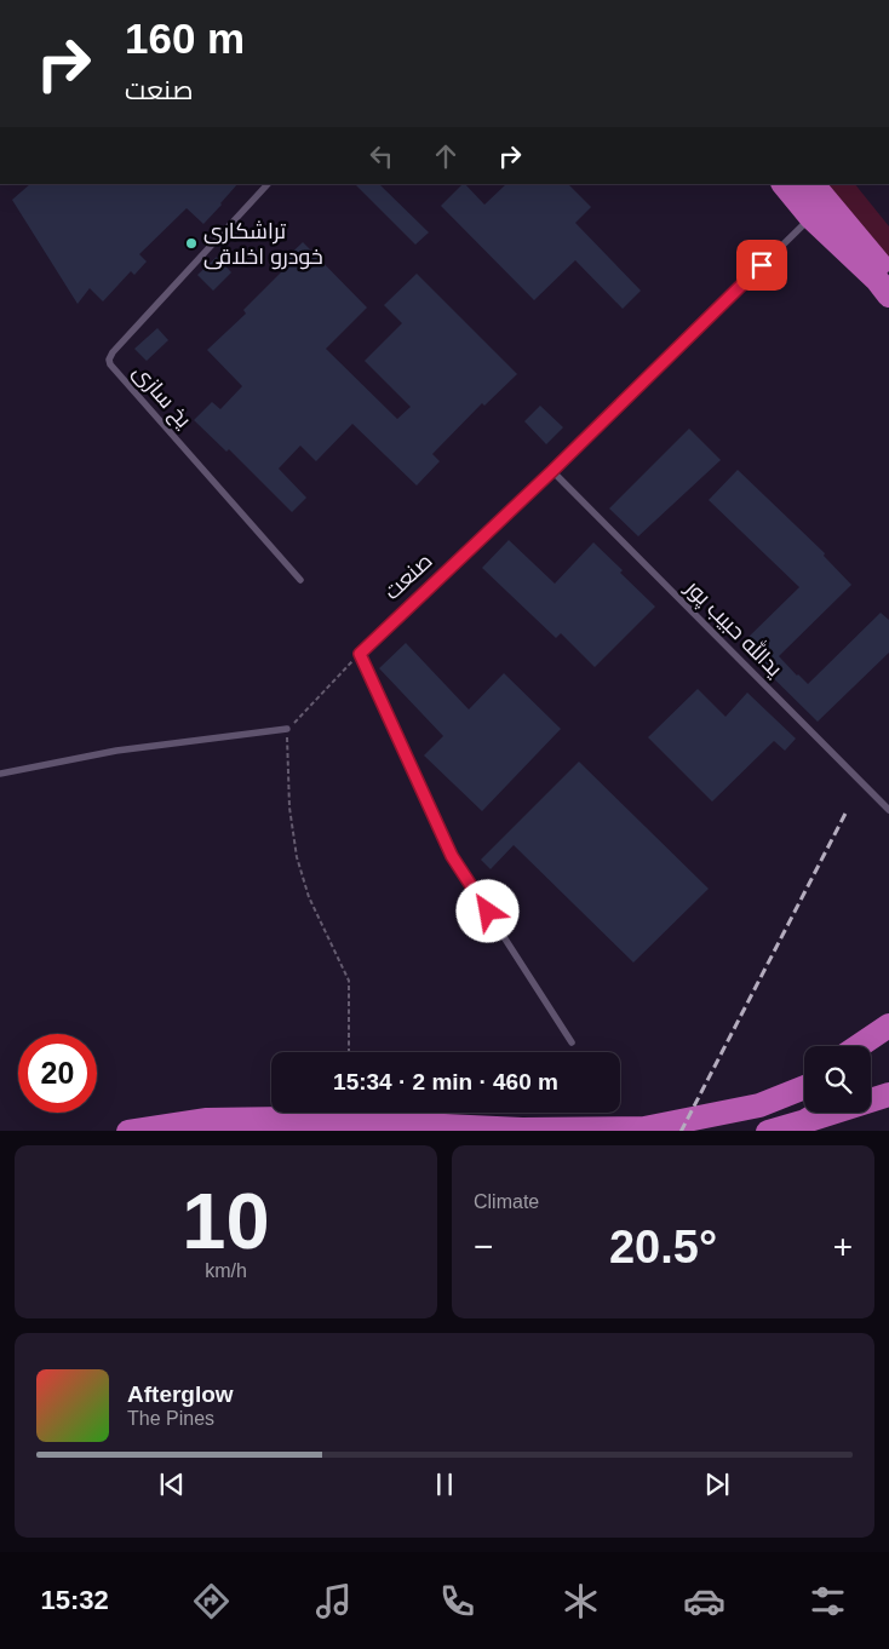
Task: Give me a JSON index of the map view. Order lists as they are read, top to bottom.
{
  "streets": {
    "lane": ["یخ سازی", "صنعت", "یدالله حبیب پور"]
  },
  "crossings": [
    ["صنعت", "یدالله حبیب پور"]
  ],
  "places": ["تراشکاری خودرو اخلاقی"],
  "page": {
    "turn": ["160 m", "صنعت"],
    "limit": "20",
    "trip": "15:34 · 2 min · 460 m",
    "tile": [
      ["10", "km/h"],
      "Climate"
    ],
    "heat": ["−", "20.5°", "+"],
    "song": ["Afterglow", "The Pines"],
    "tabs": "15:32"
  }
}
